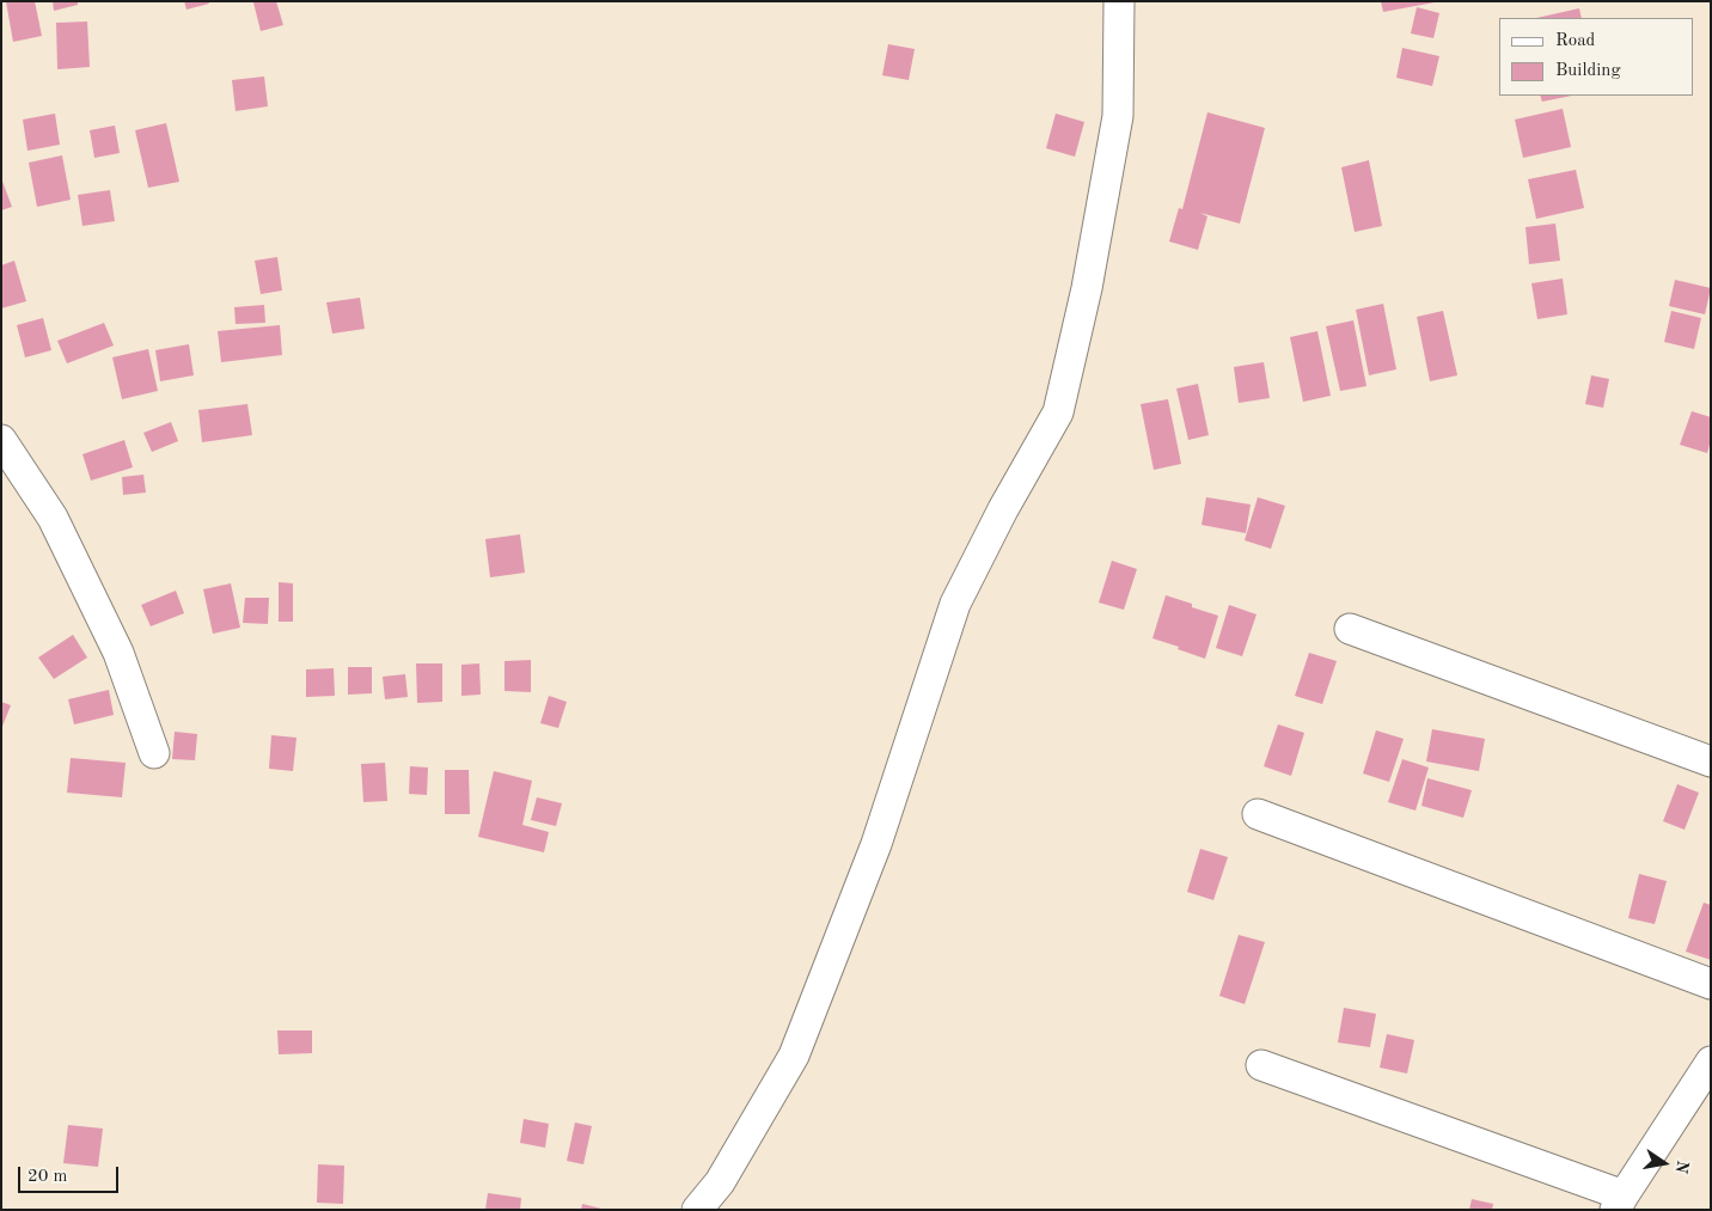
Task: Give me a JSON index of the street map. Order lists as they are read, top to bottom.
{
  "legend": ["Road", "Building"],
  "scale_bar": "20 m",
  "north": "right"
}
